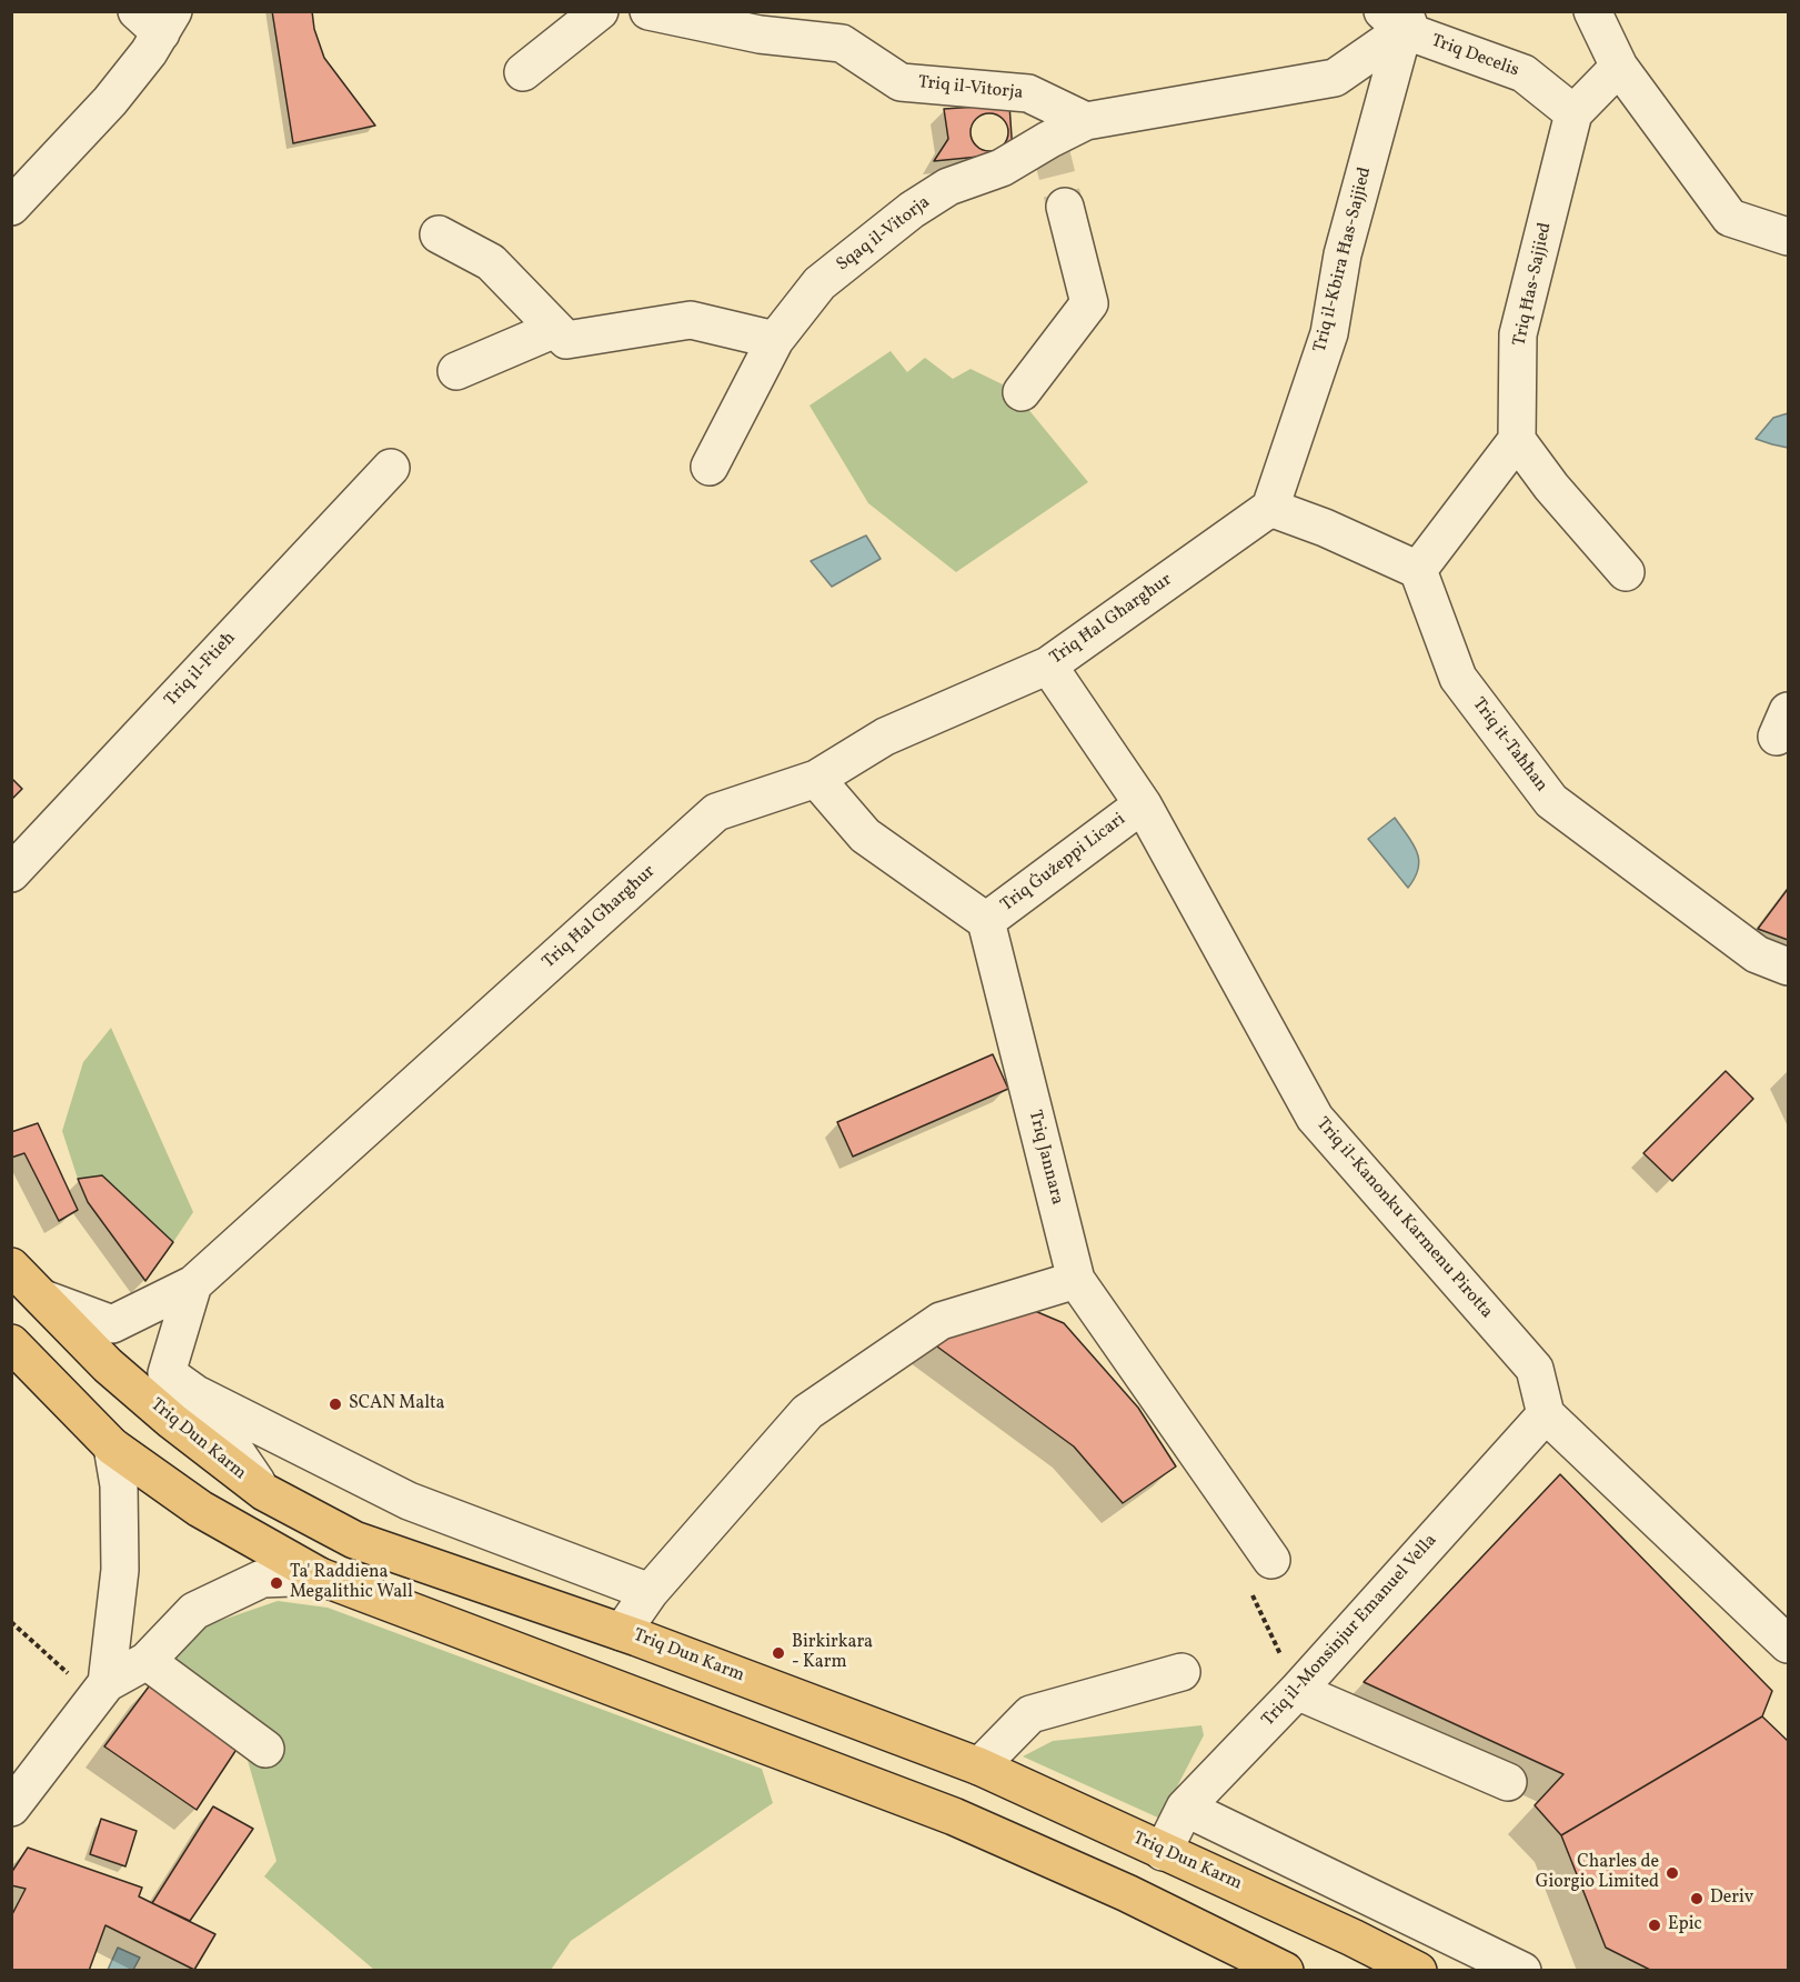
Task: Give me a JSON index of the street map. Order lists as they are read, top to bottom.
{
  "streets": {
    "highway": ["Triq Dun Karm"],
    "street": [
      "Triq Decelis",
      "Triq il-Vitorja",
      "Sqaq il-Vitorja",
      "Triq il-Kbira Ħas-Sajjied",
      "Triq Ħas-Sajjied",
      "Triq Ħal Għargħur",
      "Triq il-Ftieħ",
      "Triq it-Taħħan",
      "Triq Ġużeppi Licari",
      "Triq Jannara",
      "Triq il-Kanonku Karmenu Pirotta",
      "Triq il-Monsinjur Emanuel Vella"
    ]
  },
  "crossings": [
    ["Triq Decelis", "Triq il-Kbira Ħas-Sajjied"],
    ["Triq Decelis", "Triq Ħas-Sajjied"],
    ["Triq il-Vitorja", "Sqaq il-Vitorja"],
    ["Triq il-Kbira Ħas-Sajjied", "Triq Ħal Għargħur"],
    ["Triq Ħal Għargħur", "Triq il-Kanonku Karmenu Pirotta"],
    ["Triq Ħal Għargħur", "Triq Dun Karm"],
    ["Triq Ġużeppi Licari", "Triq Jannara"],
    ["Triq Ġużeppi Licari", "Triq il-Kanonku Karmenu Pirotta"],
    ["Triq il-Kanonku Karmenu Pirotta", "Triq il-Monsinjur Emanuel Vella"],
    ["Triq Dun Karm", "Triq il-Monsinjur Emanuel Vella"]
  ],
  "places": [
    "SCAN Malta",
    "Ta' Raddiena Megalithic Wall",
    "Birkirkara - Karm",
    "Charles de Giorgio Limited",
    "Deriv",
    "Epic"
  ]
}
